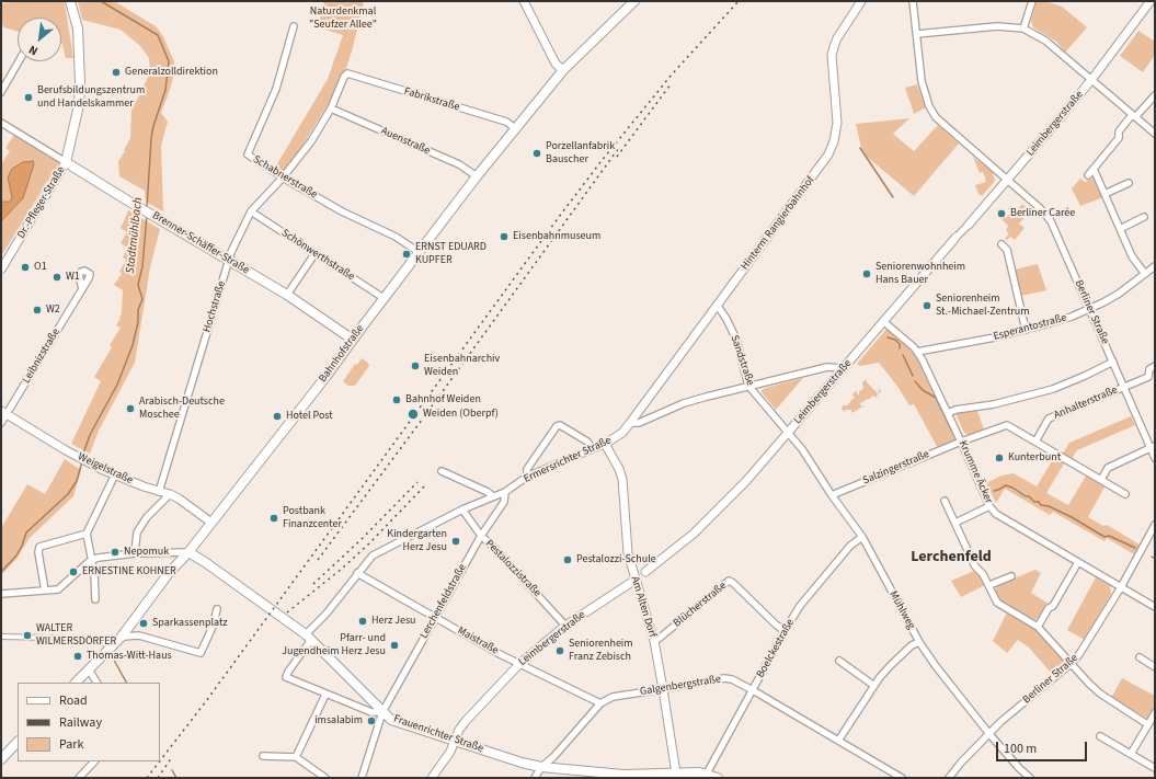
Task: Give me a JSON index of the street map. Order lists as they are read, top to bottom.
{
  "streets": {
    "main road": [
      "Dr.-Pfleger-Straße",
      "Brenner-Schäffer-Straße",
      "Bahnhofstraße",
      "Frauenrichter Straße"
    ],
    "street": [
      "Fabrikstraße",
      "Leimbergerstraße",
      "Auenstraße",
      "Schabnerstraße",
      "Hinterm Rangierbahnhof",
      "Schönwerthstraße",
      "Hochstraße",
      "Berliner Straße",
      "Esperantostraße",
      "Leibnizstraße",
      "Sandstraße",
      "Anhalterstraße",
      "Ermersrichter Straße",
      "Salzingerstraße",
      "Weigelstraße",
      "Krumme Äcker",
      "Pestalozzistraße",
      "Lerchenfeldstraße",
      "Blücherstraße",
      "Am Alten Dorf",
      "Mühlweg",
      "Maistraße",
      "Boelckestraße",
      "Galgenbergstraße"
    ]
  },
  "crossings": [
    ["Fabrikstraße", "Hochstraße"],
    ["Fabrikstraße", "Bahnhofstraße"],
    ["Leimbergerstraße", "Berliner Straße"],
    ["Leimbergerstraße", "Sandstraße"],
    ["Leimbergerstraße", "Ermersrichter Straße"],
    ["Leimbergerstraße", "Krumme Äcker"],
    ["Leimbergerstraße", "Pestalozzistraße"],
    ["Leimbergerstraße", "Am Alten Dorf"],
    ["Leimbergerstraße", "Mühlweg"],
    ["Leimbergerstraße", "Maistraße"],
    ["Leimbergerstraße", "Frauenrichter Straße"],
    ["Auenstraße", "Hochstraße"],
    ["Auenstraße", "Bahnhofstraße"],
    ["Schabnerstraße", "Hochstraße"],
    ["Schabnerstraße", "Bahnhofstraße"],
    ["Dr.-Pfleger-Straße", "Brenner-Schäffer-Straße"],
    ["Hinterm Rangierbahnhof", "Sandstraße"],
    ["Hinterm Rangierbahnhof", "Ermersrichter Straße"],
    ["Brenner-Schäffer-Straße", "Hochstraße"],
    ["Brenner-Schäffer-Straße", "Bahnhofstraße"],
    ["Schönwerthstraße", "Hochstraße"],
    ["Schönwerthstraße", "Bahnhofstraße"],
    ["Hochstraße", "Weigelstraße"],
    ["Berliner Straße", "Esperantostraße"],
    ["Berliner Straße", "Anhalterstraße"],
    ["Berliner Straße", "Krumme Äcker"],
    ["Berliner Straße", "Mühlweg"],
    ["Esperantostraße", "Krumme Äcker"],
    ["Bahnhofstraße", "Weigelstraße"],
    ["Bahnhofstraße", "Frauenrichter Straße"],
    ["Leibnizstraße", "Weigelstraße"],
    ["Sandstraße", "Ermersrichter Straße"],
    ["Sandstraße", "Mühlweg"],
    ["Anhalterstraße", "Salzingerstraße"],
    ["Ermersrichter Straße", "Pestalozzistraße"],
    ["Ermersrichter Straße", "Lerchenfeldstraße"],
    ["Ermersrichter Straße", "Am Alten Dorf"],
    ["Ermersrichter Straße", "Maistraße"],
    ["Ermersrichter Straße", "Frauenrichter Straße"],
    ["Salzingerstraße", "Krumme Äcker"],
    ["Salzingerstraße", "Mühlweg"],
    ["Pestalozzistraße", "Lerchenfeldstraße"],
    ["Lerchenfeldstraße", "Maistraße"],
    ["Lerchenfeldstraße", "Frauenrichter Straße"],
    ["Blücherstraße", "Am Alten Dorf"],
    ["Blücherstraße", "Boelckestraße"],
    ["Am Alten Dorf", "Galgenbergstraße"],
    ["Am Alten Dorf", "Frauenrichter Straße"],
    ["Mühlweg", "Boelckestraße"],
    ["Maistraße", "Galgenbergstraße"],
    ["Boelckestraße", "Galgenbergstraße"],
    ["Boelckestraße", "Frauenrichter Straße"],
    ["Galgenbergstraße", "Frauenrichter Straße"]
  ],
  "districts": ["Lerchenfeld"],
  "water": ["Stadtmühlbach"],
  "parks": ["Naturdenkmal \"Seufzer Allee\""],
  "places": [
    "Generalzolldirektion",
    "Berufsbildungszentrum und Handelskammer",
    "Porzellanfabrik Bauscher",
    "Berliner Carée",
    "Eisenbahnmuseum",
    "ERNST EDUARD KUPFER",
    "O1",
    "Seniorenwohnheim Hans Bauer",
    "W1",
    "Seniorenheim St.-Michael-Zentrum",
    "W2",
    "Eisenbahnarchiv Weiden",
    "Bahnhof Weiden",
    "Arabisch-Deutsche Moschee",
    "Weiden (Oberpf)",
    "Hotel Post",
    "Kunterbunt",
    "Postbank Finanzcenter",
    "Kindergarten Herz Jesu",
    "Nepomuk",
    "Pestalozzi-Schule",
    "ERNESTINE KOHNER",
    "Herz Jesu",
    "Sparkassenplatz",
    "WALTER WILMERSDÖRFER",
    "Pfarr- und Jugendheim Herz Jesu",
    "Seniorenheim Franz Zebisch",
    "Thomas-Witt-Haus",
    "imsalabim"
  ],
  "legend": ["Road", "Railway", "Park"],
  "scale_bar": "100 m",
  "north": "bottom left"
}
